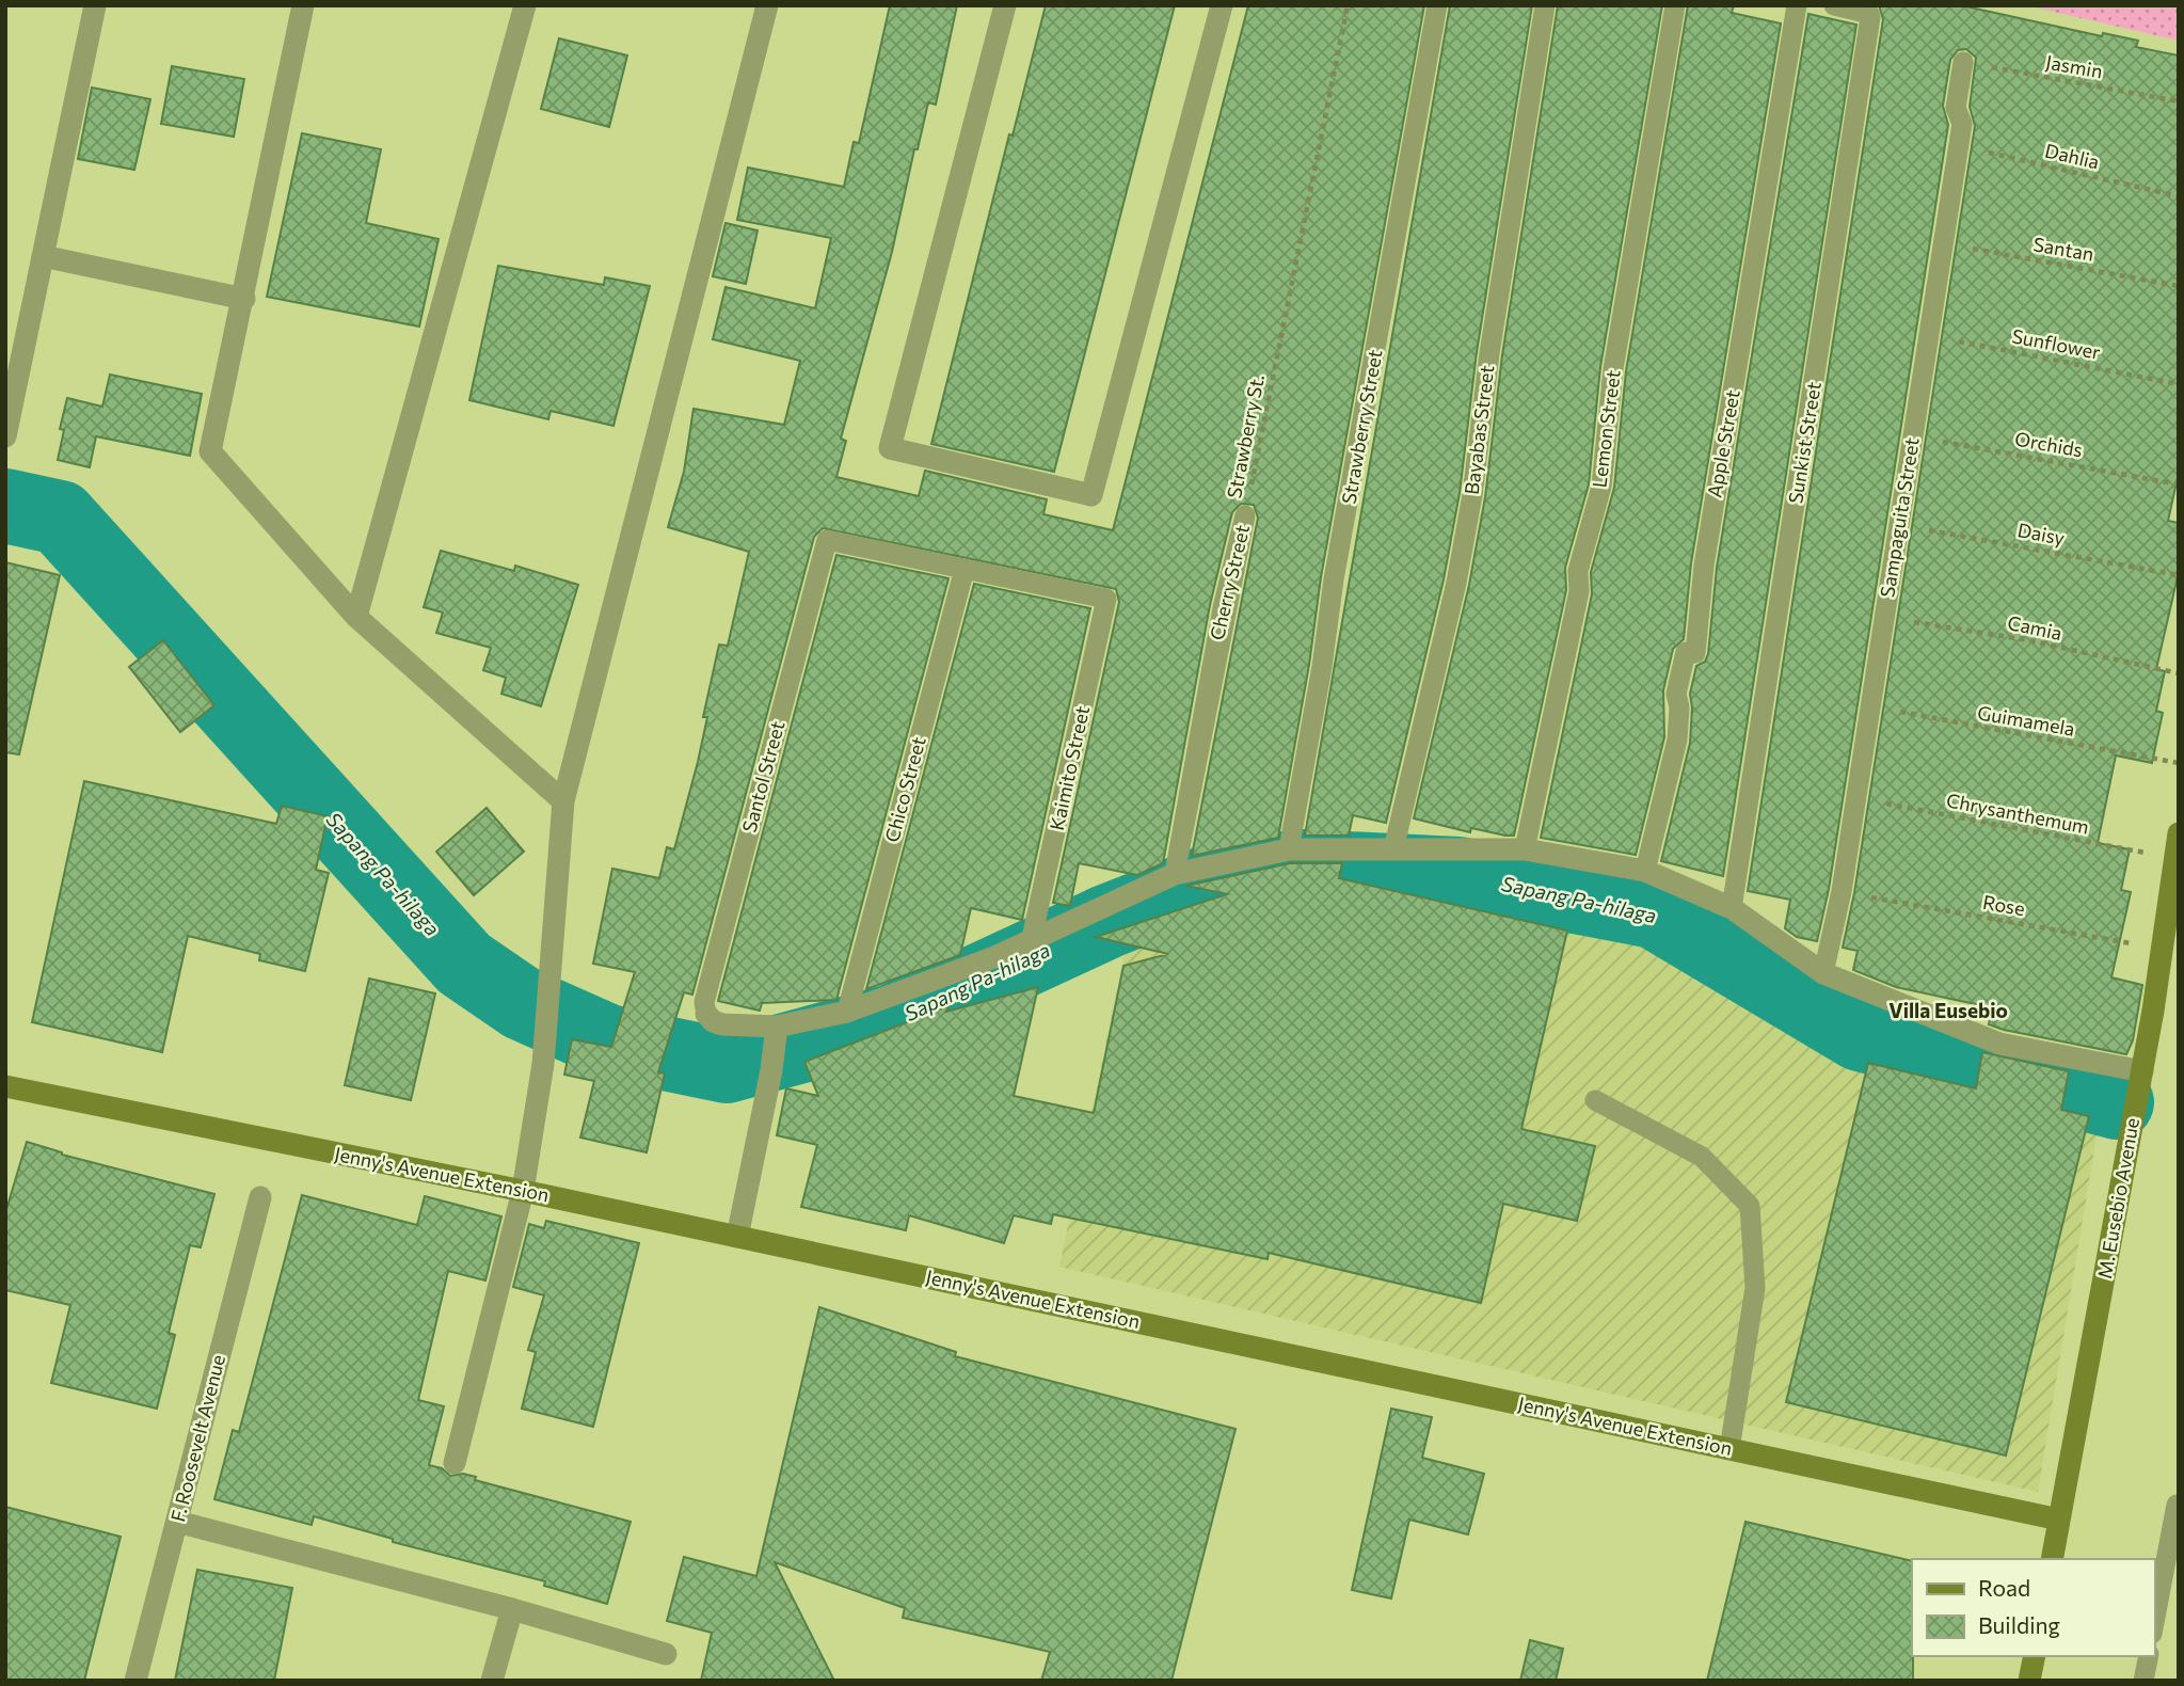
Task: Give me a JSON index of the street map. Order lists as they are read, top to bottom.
{
  "streets": {
    "street": ["Jenny's Avenue Extension", "M. Eusebio Avenue", "F. Roosevelt Avenue"],
    "lane": [
      "Strawberry Street",
      "Lemon Street",
      "Bayabas Street",
      "Sunkist Street",
      "Apple Street",
      "Sampaguita Street",
      "Cherry Street",
      "Kaimito Street",
      "Santol Street",
      "Chico Street"
    ],
    "path": [
      "Jasmin",
      "Dahlia",
      "Santan",
      "Sunflower",
      "Strawberry St.",
      "Orchids",
      "Daisy",
      "Camia",
      "Guimamela",
      "Chrysanthemum",
      "Rose"
    ]
  },
  "crossings": [
    ["Jasmin", "Sampaguita Street"],
    ["Dahlia", "Sampaguita Street"],
    ["Santan", "Sampaguita Street"],
    ["Sunflower", "Sampaguita Street"],
    ["Orchids", "Sampaguita Street"],
    ["Sampaguita Street", "Daisy"],
    ["Sampaguita Street", "Camia"],
    ["Sampaguita Street", "Guimamela"],
    ["Sampaguita Street", "Chrysanthemum"],
    ["Sampaguita Street", "Rose"],
    ["Kaimito Street", "Santol Street"],
    ["Kaimito Street", "Chico Street"],
    ["Santol Street", "Chico Street"],
    ["Chrysanthemum", "M. Eusebio Avenue"],
    ["Rose", "M. Eusebio Avenue"],
    ["Jenny's Avenue Extension", "M. Eusebio Avenue"]
  ],
  "districts": ["Villa Eusebio"],
  "water": ["Sapang Pa-hilaga"],
  "legend": ["Road", "Building"]
}
